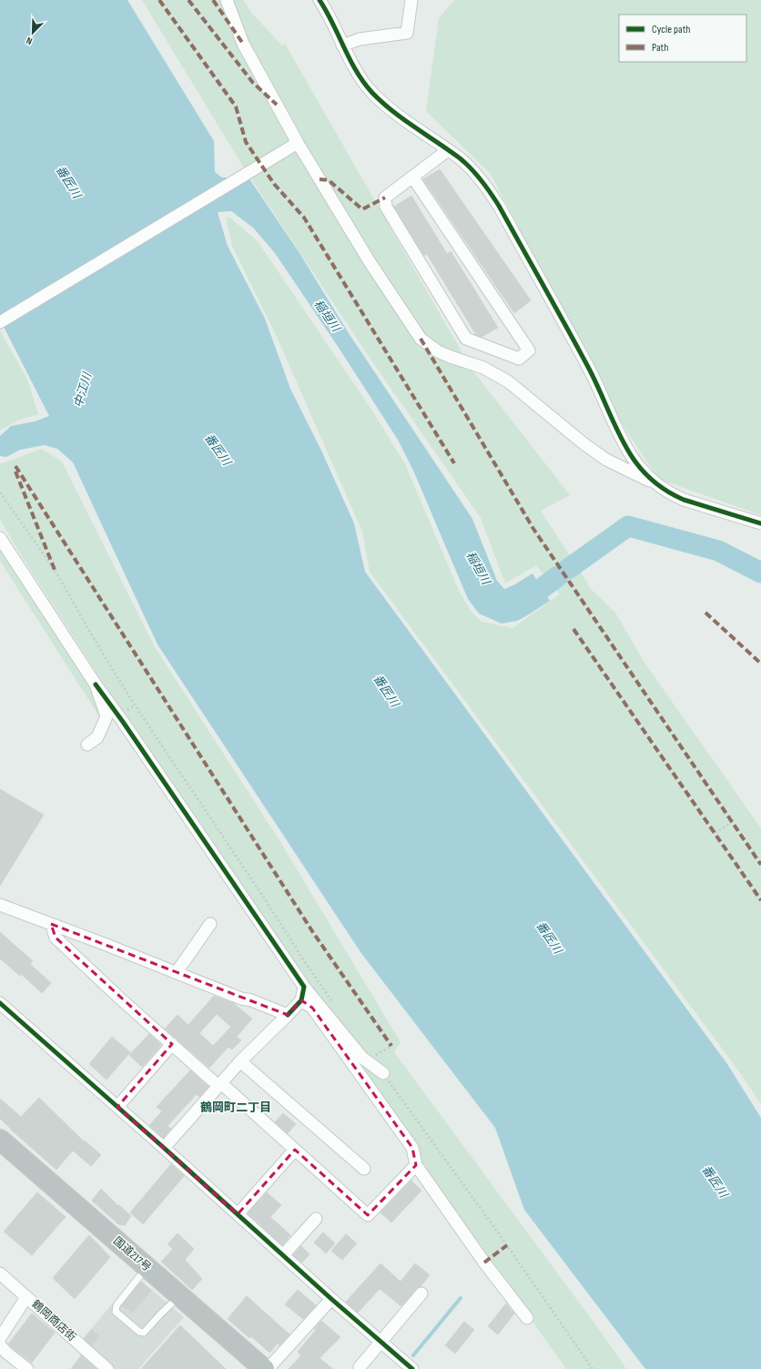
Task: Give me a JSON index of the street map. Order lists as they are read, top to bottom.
{
  "streets": {
    "highway": ["国道217号"],
    "street": ["鶴岡商店街"]
  },
  "districts": ["鶴岡町二丁目"],
  "water": ["番匠川", "稲垣川", "中江川"],
  "legend": ["Cycle path", "Path"],
  "north": "bottom left"
}
